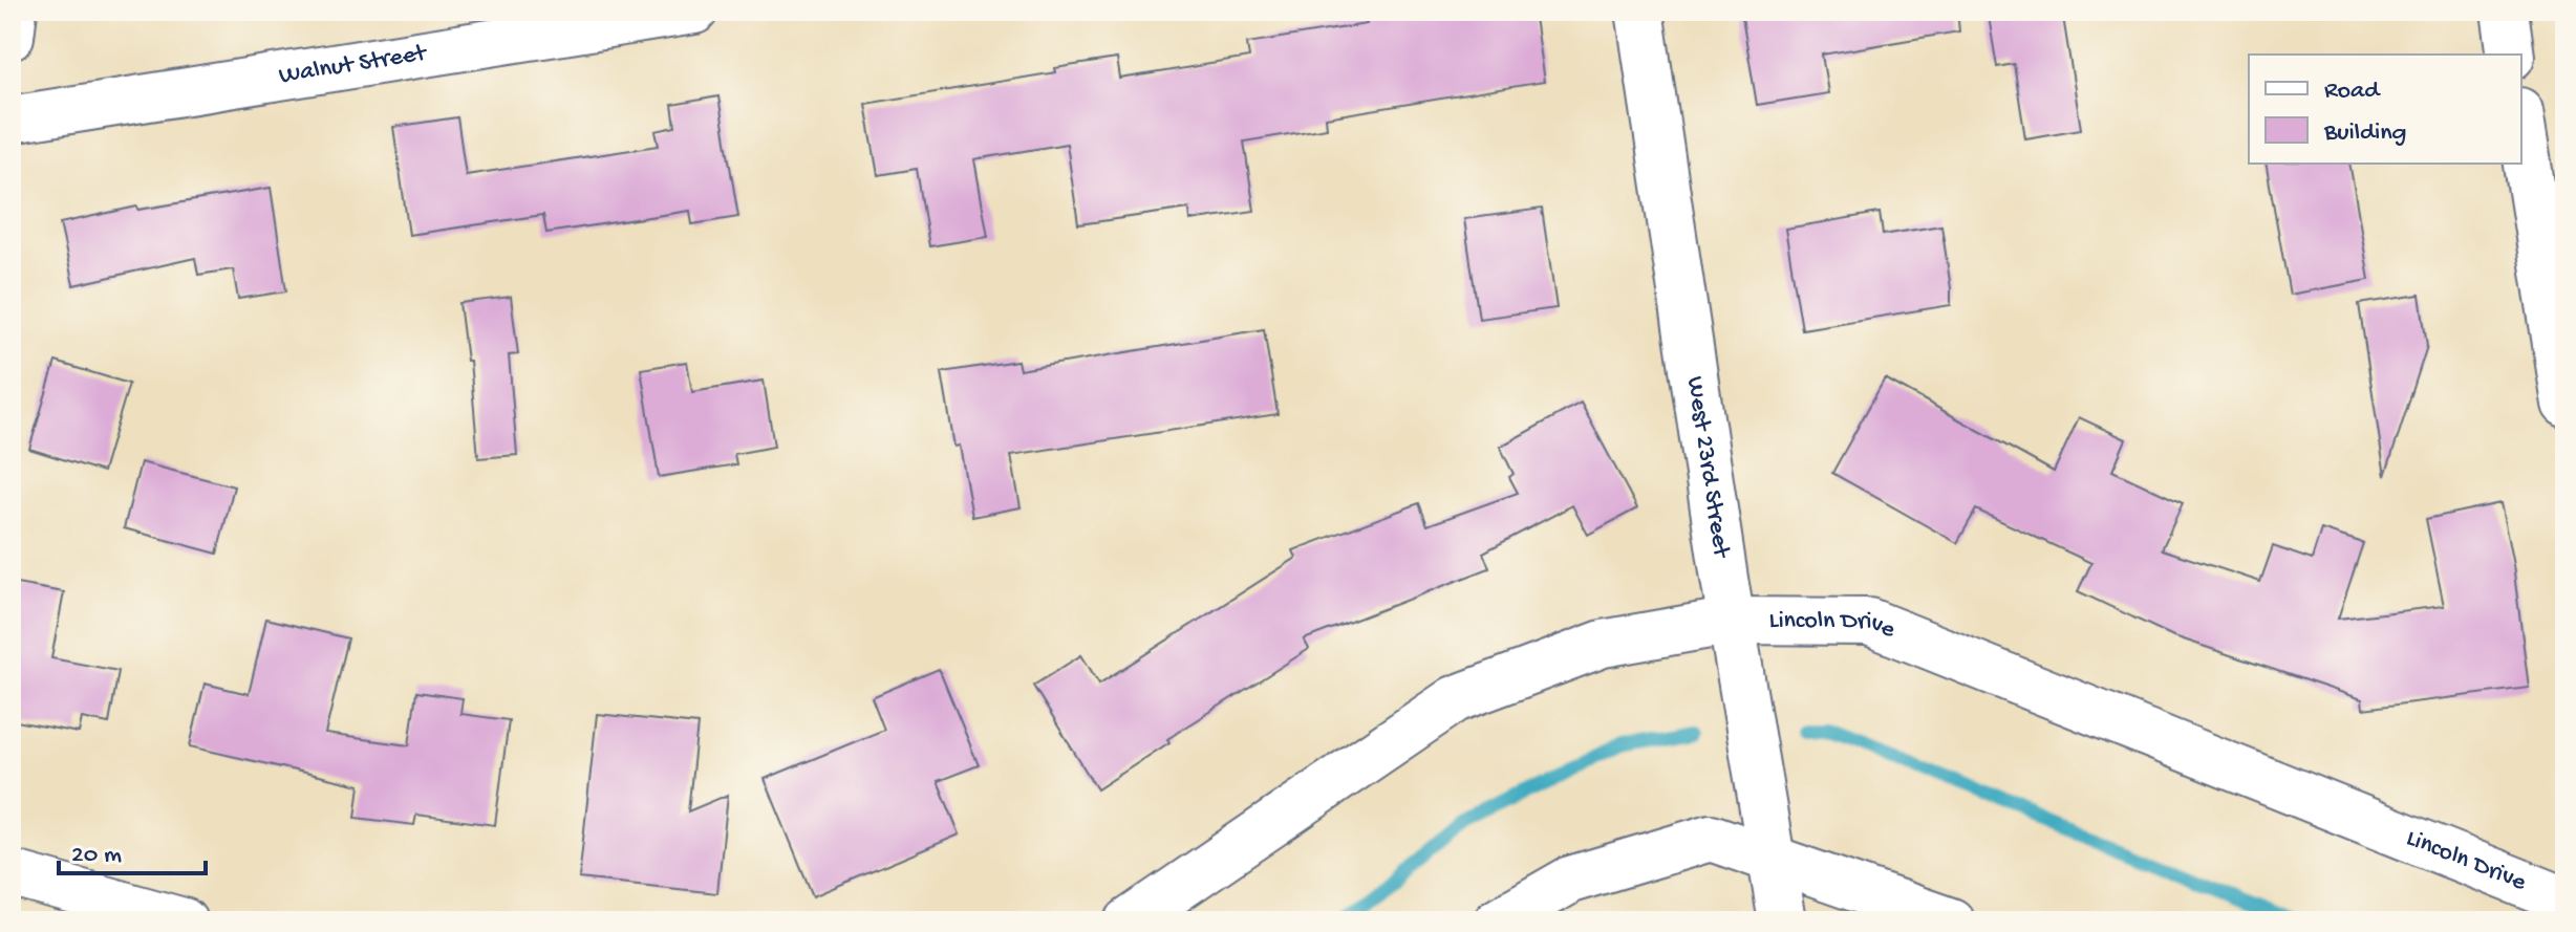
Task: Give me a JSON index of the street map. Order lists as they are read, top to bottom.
{
  "streets": {
    "street": ["Walnut Street", "West 23rd Street", "Lincoln Drive"]
  },
  "crossings": [
    ["West 23rd Street", "Lincoln Drive"]
  ],
  "legend": ["Road", "Building"],
  "scale_bar": "20 m"
}
